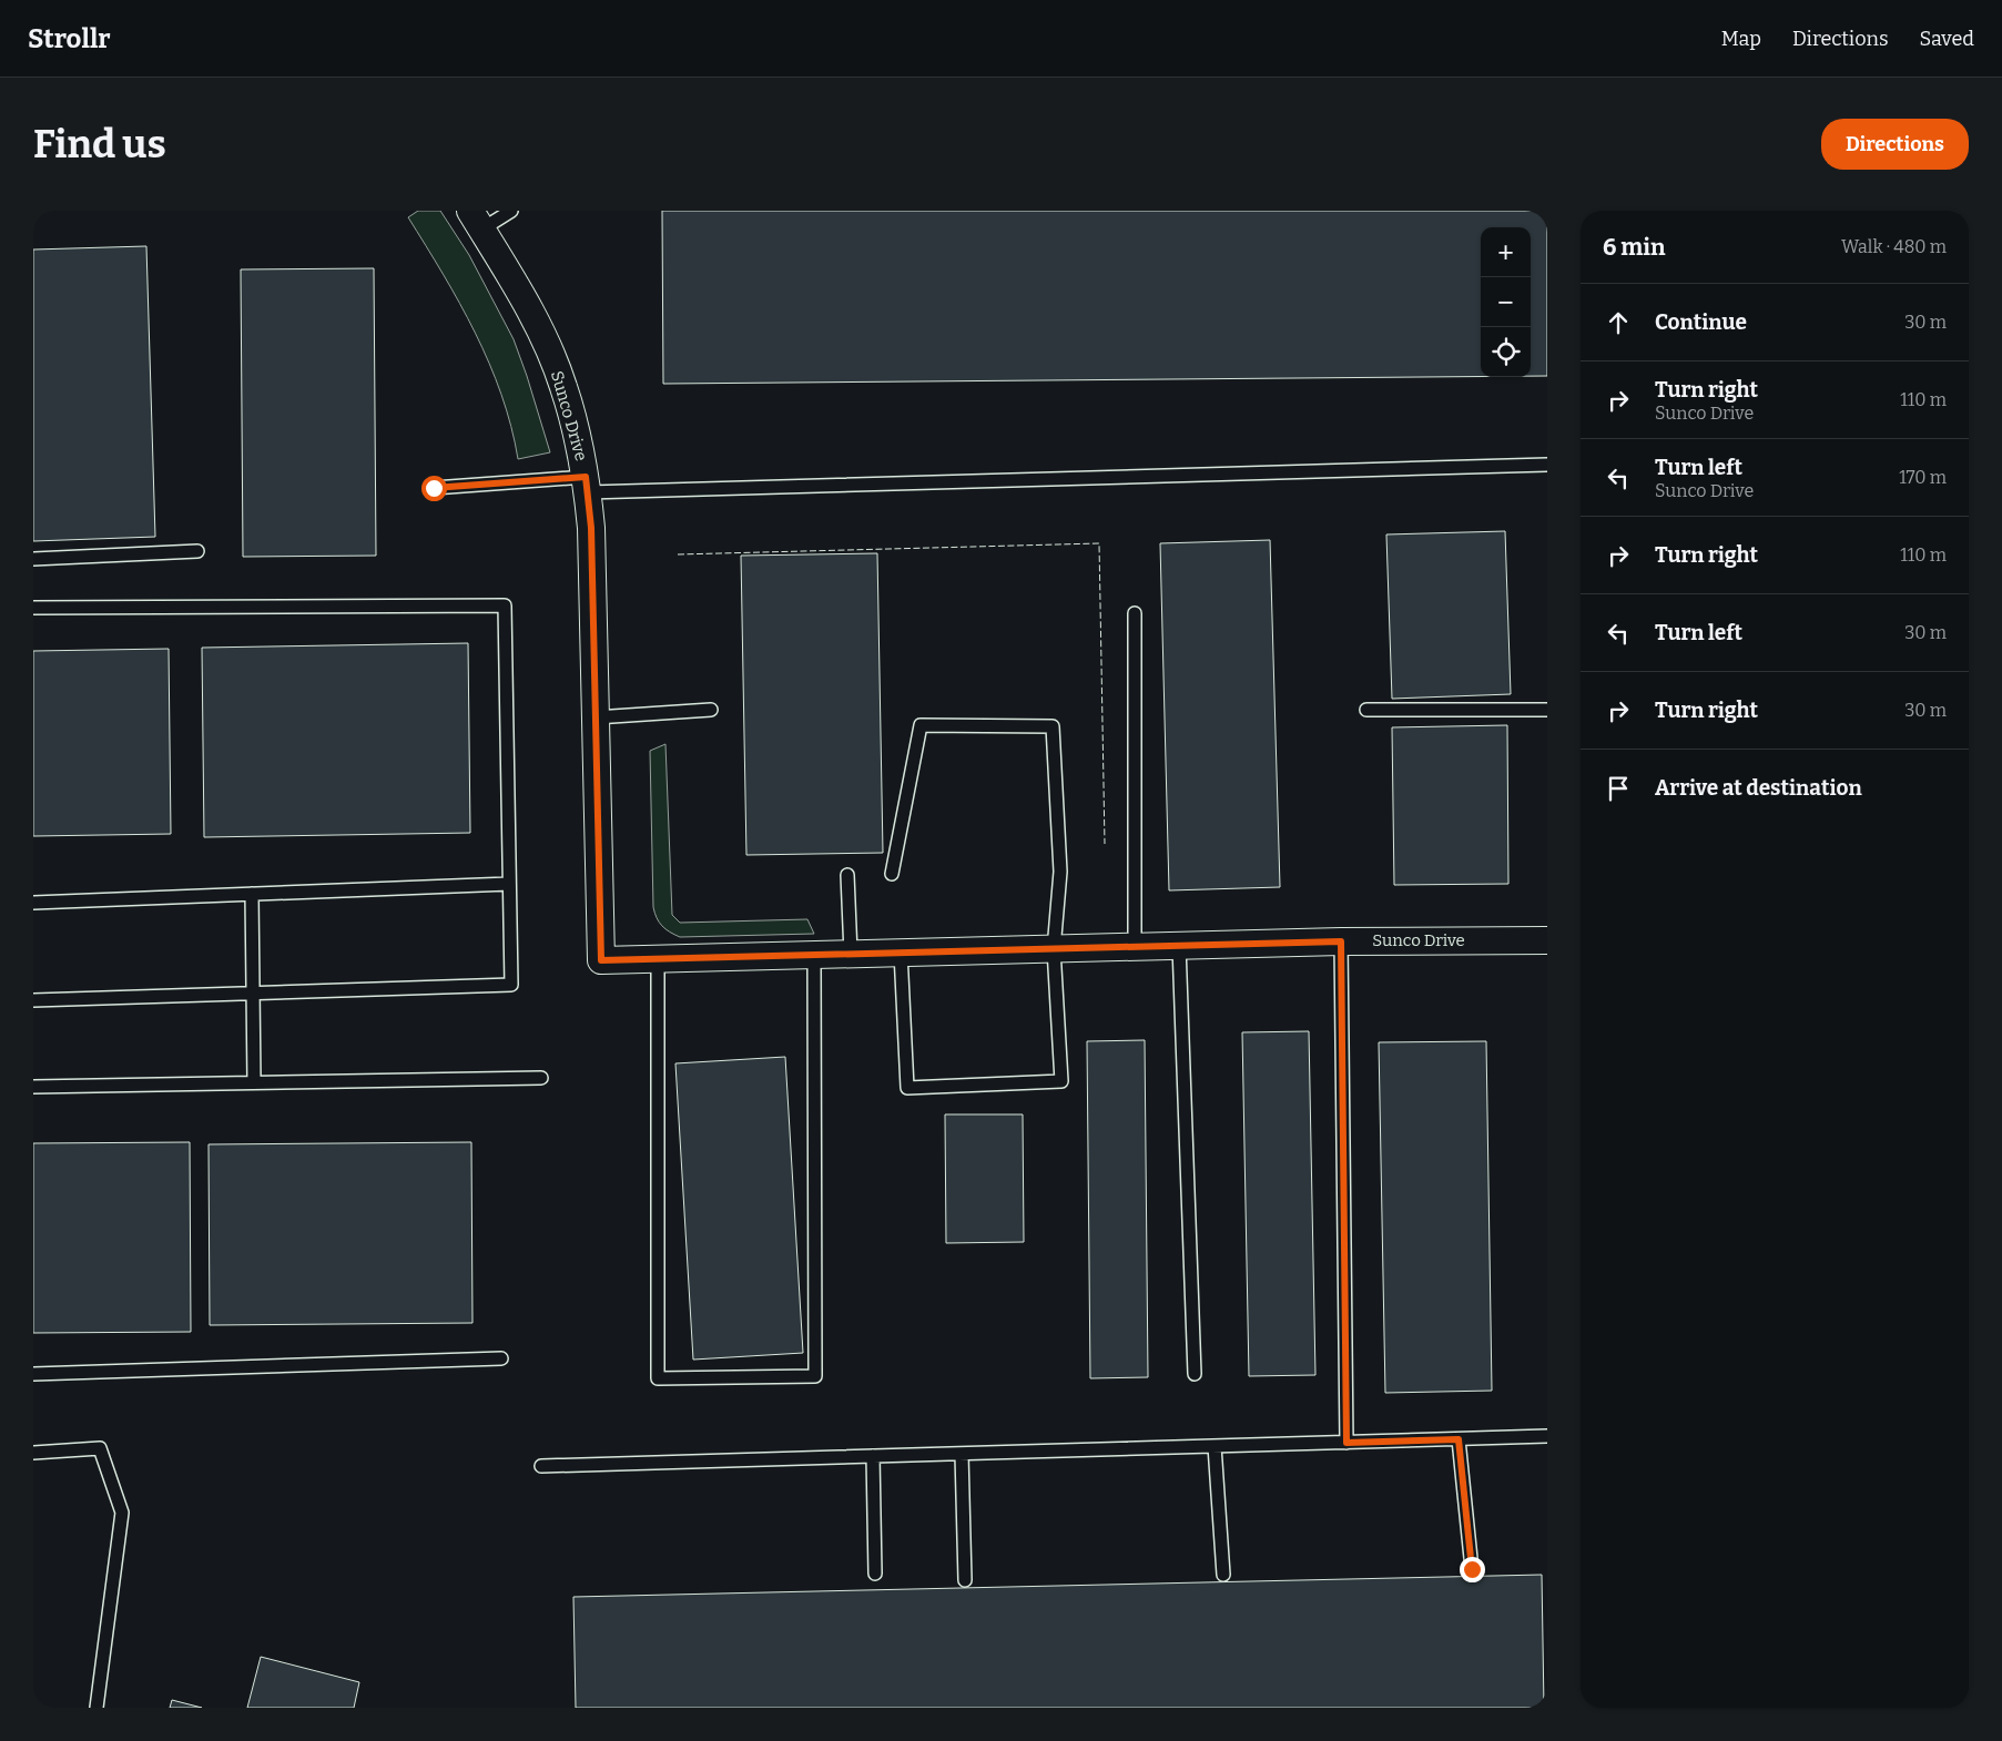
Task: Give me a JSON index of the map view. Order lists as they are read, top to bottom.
{
  "streets": {
    "street": ["Sunco Drive"]
  },
  "page": {
    "header": "Strollr",
    "nav": ["Map", "Directions", "Saved"],
    "buttons": "Directions",
    "title": "Find us",
    "heading": ["6 min", "Walk · 480 m"],
    "map_buttons": ["+", "−"],
    "list": [
      ["Continue", "30 m"],
      ["Turn right", "Sunco Drive", "110 m"],
      ["Turn left", "Sunco Drive", "170 m"],
      ["Turn right", "110 m"],
      ["Turn left", "30 m"],
      ["Turn right", "30 m"],
      "Arrive at destination"
    ]
  }
}
